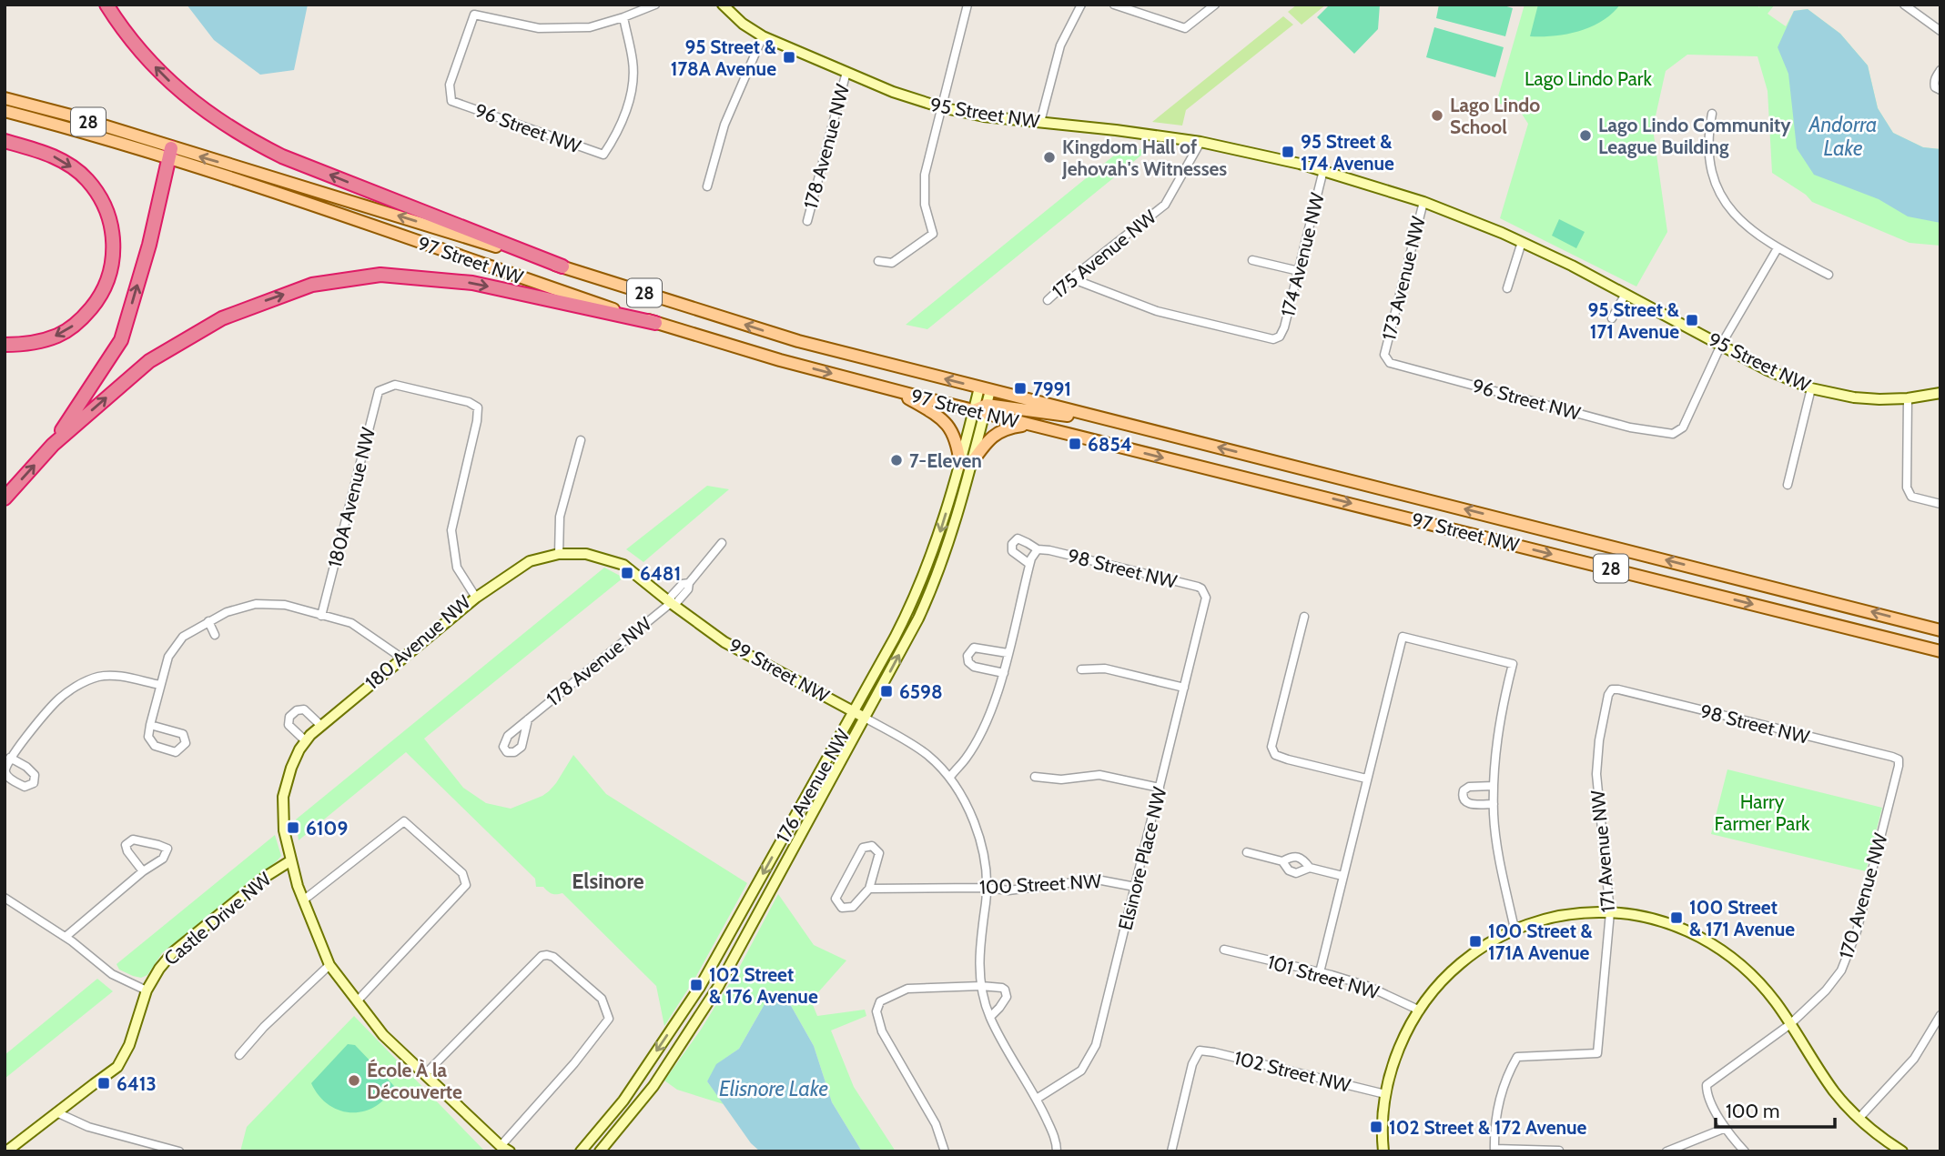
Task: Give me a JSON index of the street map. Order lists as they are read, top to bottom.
{
  "streets": {
    "main road": ["28", "97 Street NW"],
    "street": [
      "95 Street NW",
      "96 Street NW",
      "178 Avenue NW",
      "175 Avenue NW",
      "174 Avenue NW",
      "173 Avenue NW",
      "180A Avenue NW",
      "98 Street NW",
      "180 Avenue NW",
      "99 Street NW",
      "176 Avenue NW",
      "171 Avenue NW",
      "Elsinore Place NW",
      "100 Street NW",
      "170 Avenue NW",
      "Castle Drive NW",
      "101 Street NW",
      "102 Street NW"
    ]
  },
  "crossings": [
    ["95 Street NW", "96 Street NW"],
    ["95 Street NW", "178 Avenue NW"],
    ["95 Street NW", "175 Avenue NW"],
    ["95 Street NW", "174 Avenue NW"],
    ["95 Street NW", "173 Avenue NW"],
    ["96 Street NW", "173 Avenue NW"],
    ["178 Avenue NW", "99 Street NW"],
    ["175 Avenue NW", "174 Avenue NW"],
    ["97 Street NW", "176 Avenue NW"],
    ["180A Avenue NW", "180 Avenue NW"],
    ["98 Street NW", "171 Avenue NW"],
    ["98 Street NW", "Elsinore Place NW"],
    ["98 Street NW", "170 Avenue NW"],
    ["180 Avenue NW", "99 Street NW"],
    ["180 Avenue NW", "Castle Drive NW"],
    ["99 Street NW", "176 Avenue NW"],
    ["99 Street NW", "100 Street NW"],
    ["Elsinore Place NW", "100 Street NW"]
  ],
  "districts": ["Elsinore"],
  "water": ["Andorra Lake", "Elisnore Lake"],
  "parks": ["Lago Lindo Park", "Harry Farmer Park"],
  "places": {
    "transit": [
      "95 Street & 178A Avenue",
      "95 Street & 174 Avenue",
      "95 Street & 171 Avenue",
      "7991",
      "6854",
      "6481",
      "6598",
      "6109",
      "100 Street & 171 Avenue",
      "100 Street & 171A Avenue",
      "102 Street & 176 Avenue",
      "6413",
      "102 Street & 172 Avenue"
    ],
    "other": [
      "Lago Lindo School",
      "Lago Lindo Community League Building",
      "Kingdom Hall of Jehovah's Witnesses",
      "7-Eleven",
      "École À la Découverte"
    ]
  },
  "scale_bar": "100 m"
}
